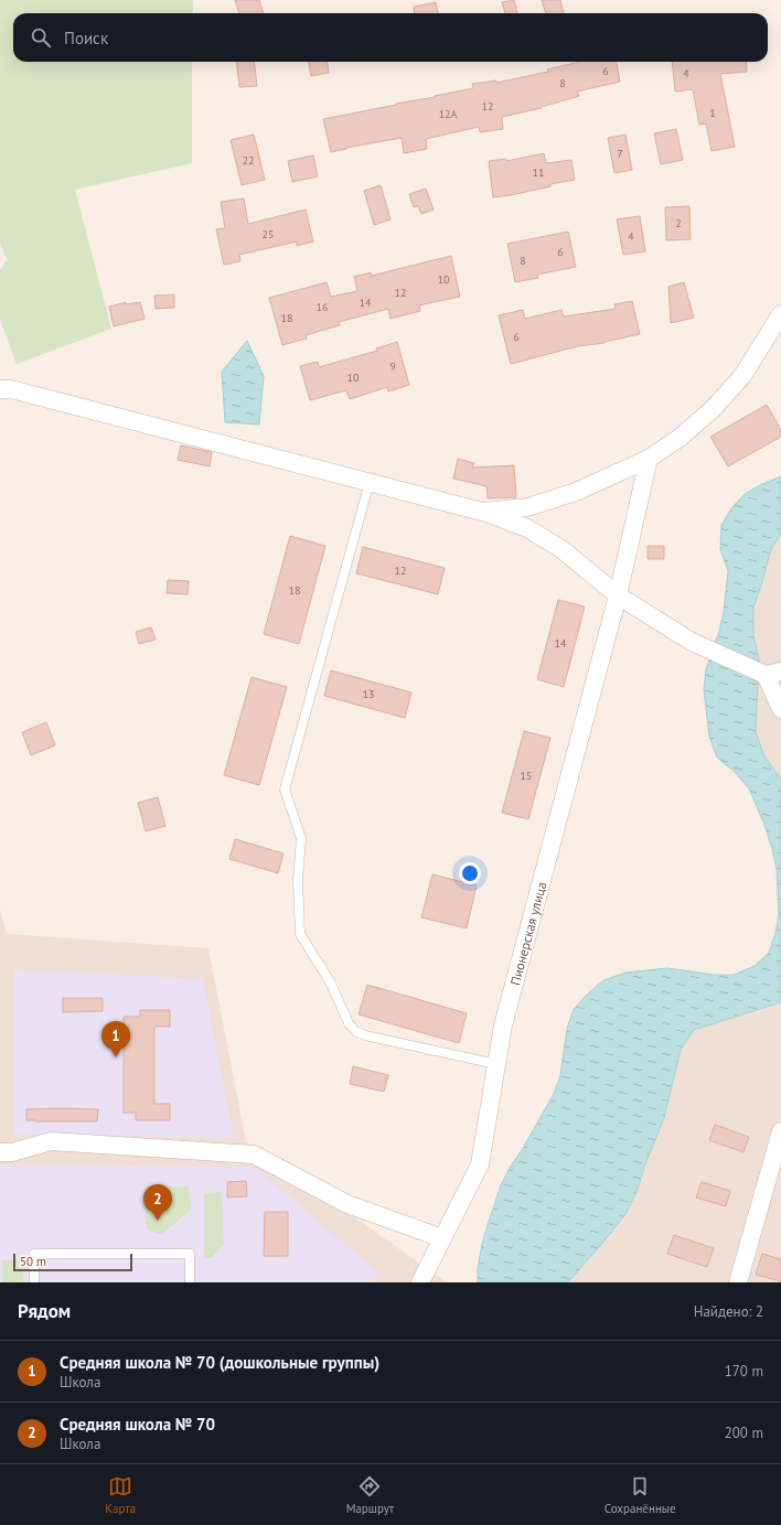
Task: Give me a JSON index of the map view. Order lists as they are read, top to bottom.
{
  "streets": {
    "street": ["Пионерская улица"]
  },
  "house_numbers": [
    "6",
    "4",
    "8",
    "12",
    "1",
    "12А",
    "7",
    "22",
    "11",
    "2",
    "25",
    "4",
    "6",
    "8",
    "10",
    "12",
    "14",
    "16",
    "18",
    "6",
    "9",
    "10",
    "12",
    "18",
    "14",
    "13",
    "15"
  ],
  "scale_bar": "50 m",
  "page": {
    "search": "Поиск",
    "pins": ["1", "2"],
    "scale": "50 m",
    "heading": ["Рядом", "Найдено: 2"],
    "list": [
      {
        "mark": "1",
        "name": "Средняя школа № 70 (дошкольные группы)",
        "note": "Школа",
        "value": "170 m"
      },
      {
        "mark": "2",
        "name": "Средняя школа № 70",
        "note": "Школа",
        "value": "200 m"
      }
    ],
    "nav": ["Карта", "Маршрут", "Сохранённые"]
  }
}
